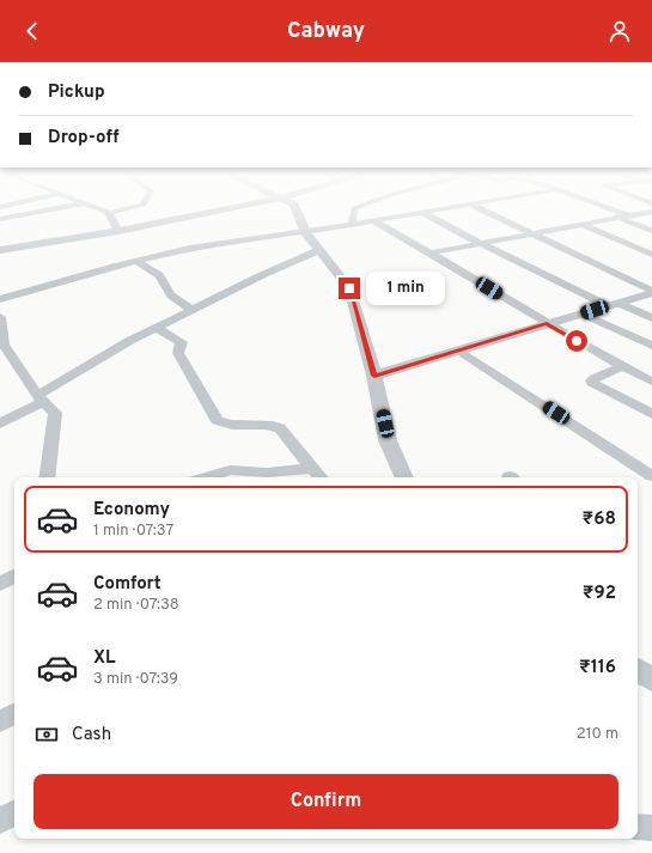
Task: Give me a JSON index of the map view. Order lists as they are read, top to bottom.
{
  "page": {
    "header": "Cabway",
    "banner": ["Pickup", "Drop-off"],
    "bubble": "1 min",
    "list": [
      {
        "name": "Economy",
        "note": "1 min · 07:37",
        "value": "₹68"
      },
      {
        "name": "Comfort",
        "note": "2 min · 07:38",
        "value": "₹92"
      },
      {
        "name": "XL",
        "note": "3 min · 07:39",
        "value": "₹116"
      }
    ],
    "pay": ["Cash", "210 m"],
    "buttons": "Confirm"
  }
}
